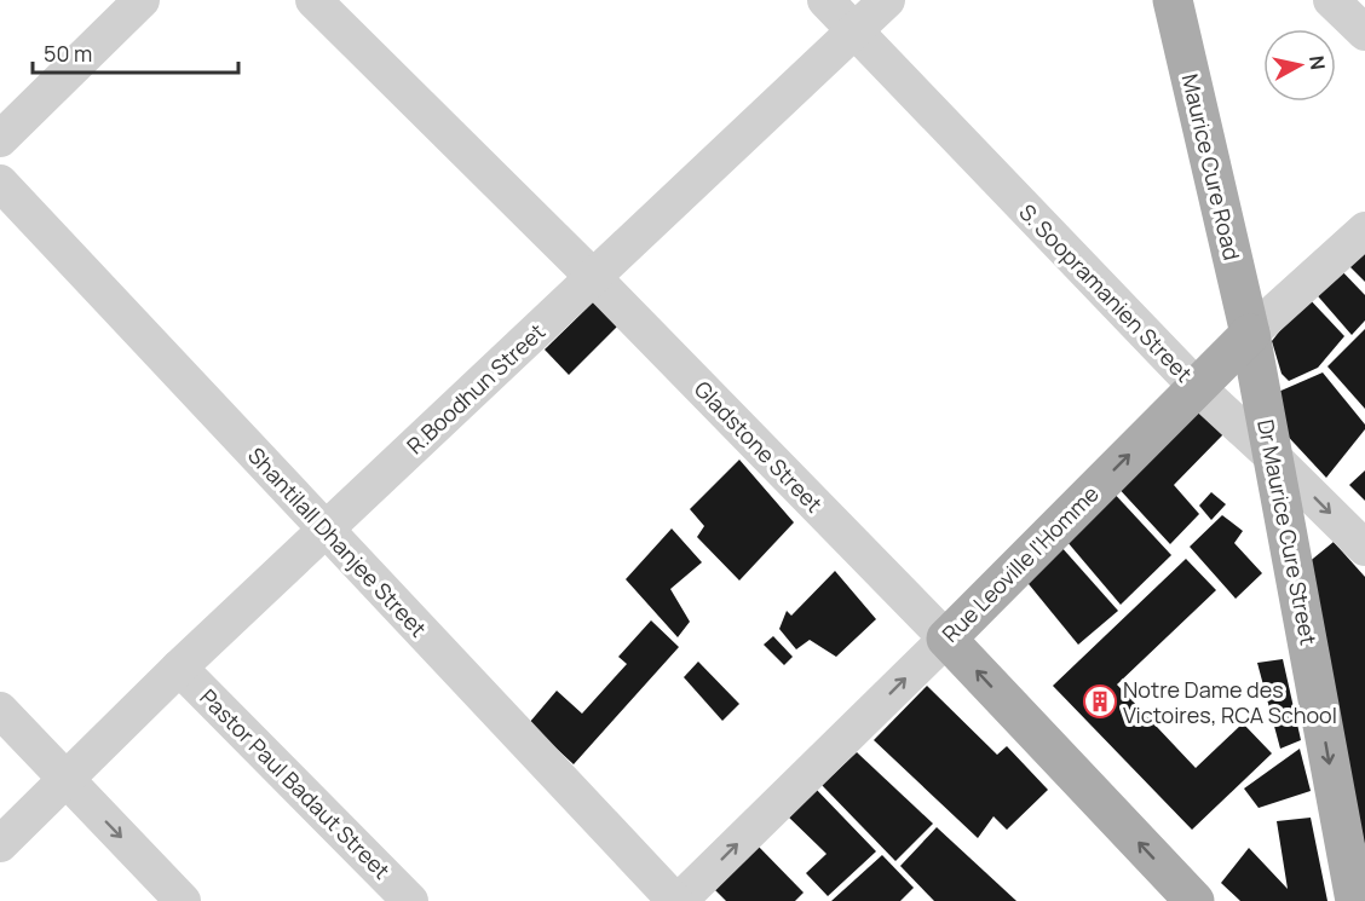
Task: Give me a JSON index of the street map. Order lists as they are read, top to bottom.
{
  "streets": {
    "main road": [
      "Maurice Cure Road",
      "Gladstone Street",
      "Dr Maurice Cure Street",
      "Rue Leoville l'Homme"
    ],
    "street": [
      "S. Soopramanien Street",
      "R.Boodhun Street",
      "Shantilall Dhanjee Street",
      "Pastor Paul Badaut Street"
    ]
  },
  "crossings": [
    ["Maurice Cure Road", "Dr Maurice Cure Street"],
    ["Maurice Cure Road", "Rue Leoville l'Homme"],
    ["S. Soopramanien Street", "R.Boodhun Street"],
    ["S. Soopramanien Street", "Dr Maurice Cure Street"],
    ["S. Soopramanien Street", "Rue Leoville l'Homme"],
    ["R.Boodhun Street", "Gladstone Street"],
    ["R.Boodhun Street", "Shantilall Dhanjee Street"],
    ["R.Boodhun Street", "Pastor Paul Badaut Street"],
    ["Gladstone Street", "Rue Leoville l'Homme"],
    ["Dr Maurice Cure Street", "Rue Leoville l'Homme"],
    ["Shantilall Dhanjee Street", "Rue Leoville l'Homme"]
  ],
  "one_way": ["Dr Maurice Cure Street", "Rue Leoville l'Homme"],
  "places": {
    "building": ["Notre Dame des Victoires, RCA School"]
  },
  "scale_bar": "50 m",
  "north": "right"
}
